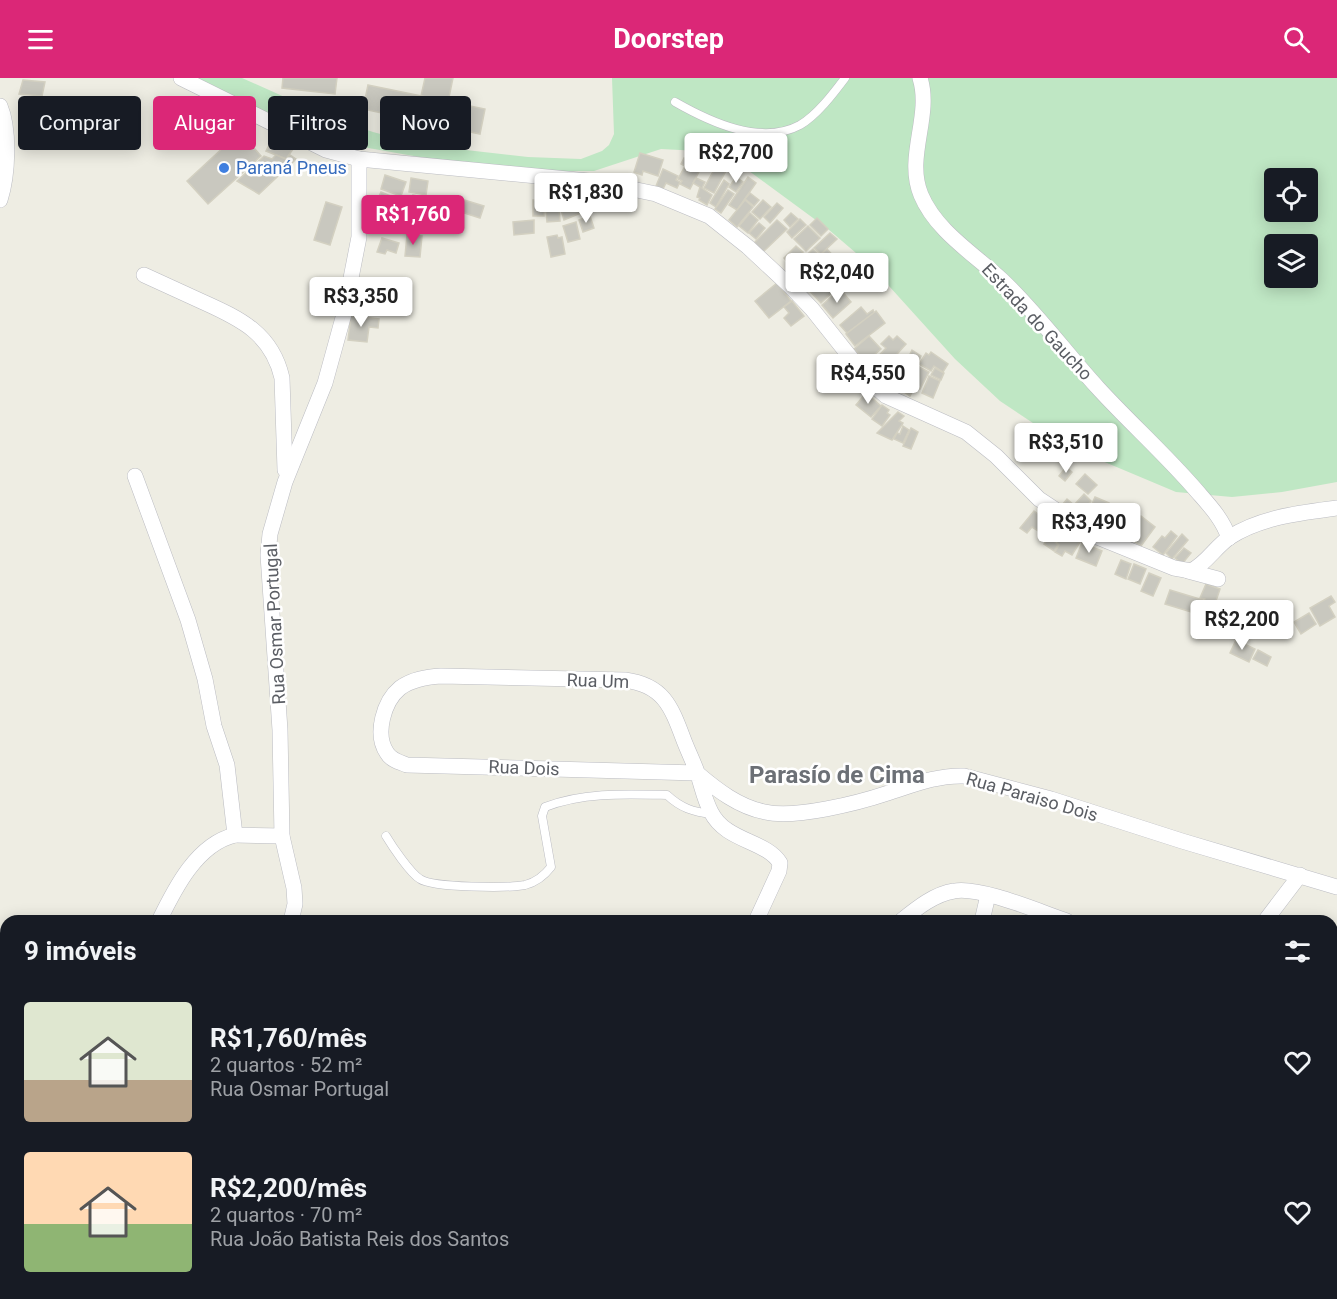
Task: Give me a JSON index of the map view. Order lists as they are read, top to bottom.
{
  "streets": {
    "street": [
      "Estrada do Gaucho",
      "Rua Osmar Portugal",
      "Rua Um",
      "Rua Dois",
      "Rua Paraiso Dois"
    ]
  },
  "crossings": [
    ["Rua Um", "Rua Dois"],
    ["Rua Um", "Rua Paraiso Dois"],
    ["Rua Dois", "Rua Paraiso Dois"]
  ],
  "districts": ["Parasío de Cima"],
  "places": ["Paraná Pneus"],
  "page": {
    "header": "Doorstep",
    "chip": [
      "Comprar",
      "Alugar",
      "Filtros",
      "Novo"
    ],
    "price": [
      "R$2,700",
      "R$1,830",
      "R$1,760",
      "R$2,040",
      "R$3,350",
      "R$4,550",
      "R$3,510",
      "R$3,490",
      "R$2,200"
    ],
    "heading": "9 imóveis",
    "list": [
      {
        "name": "R$1,760/mês",
        "note": "2 quartos · 52 m² · Rua Osmar Portugal"
      },
      {
        "name": "R$2,200/mês",
        "note": "2 quartos · 70 m² · Rua João Batista Reis dos Santos"
      }
    ]
  }
}
